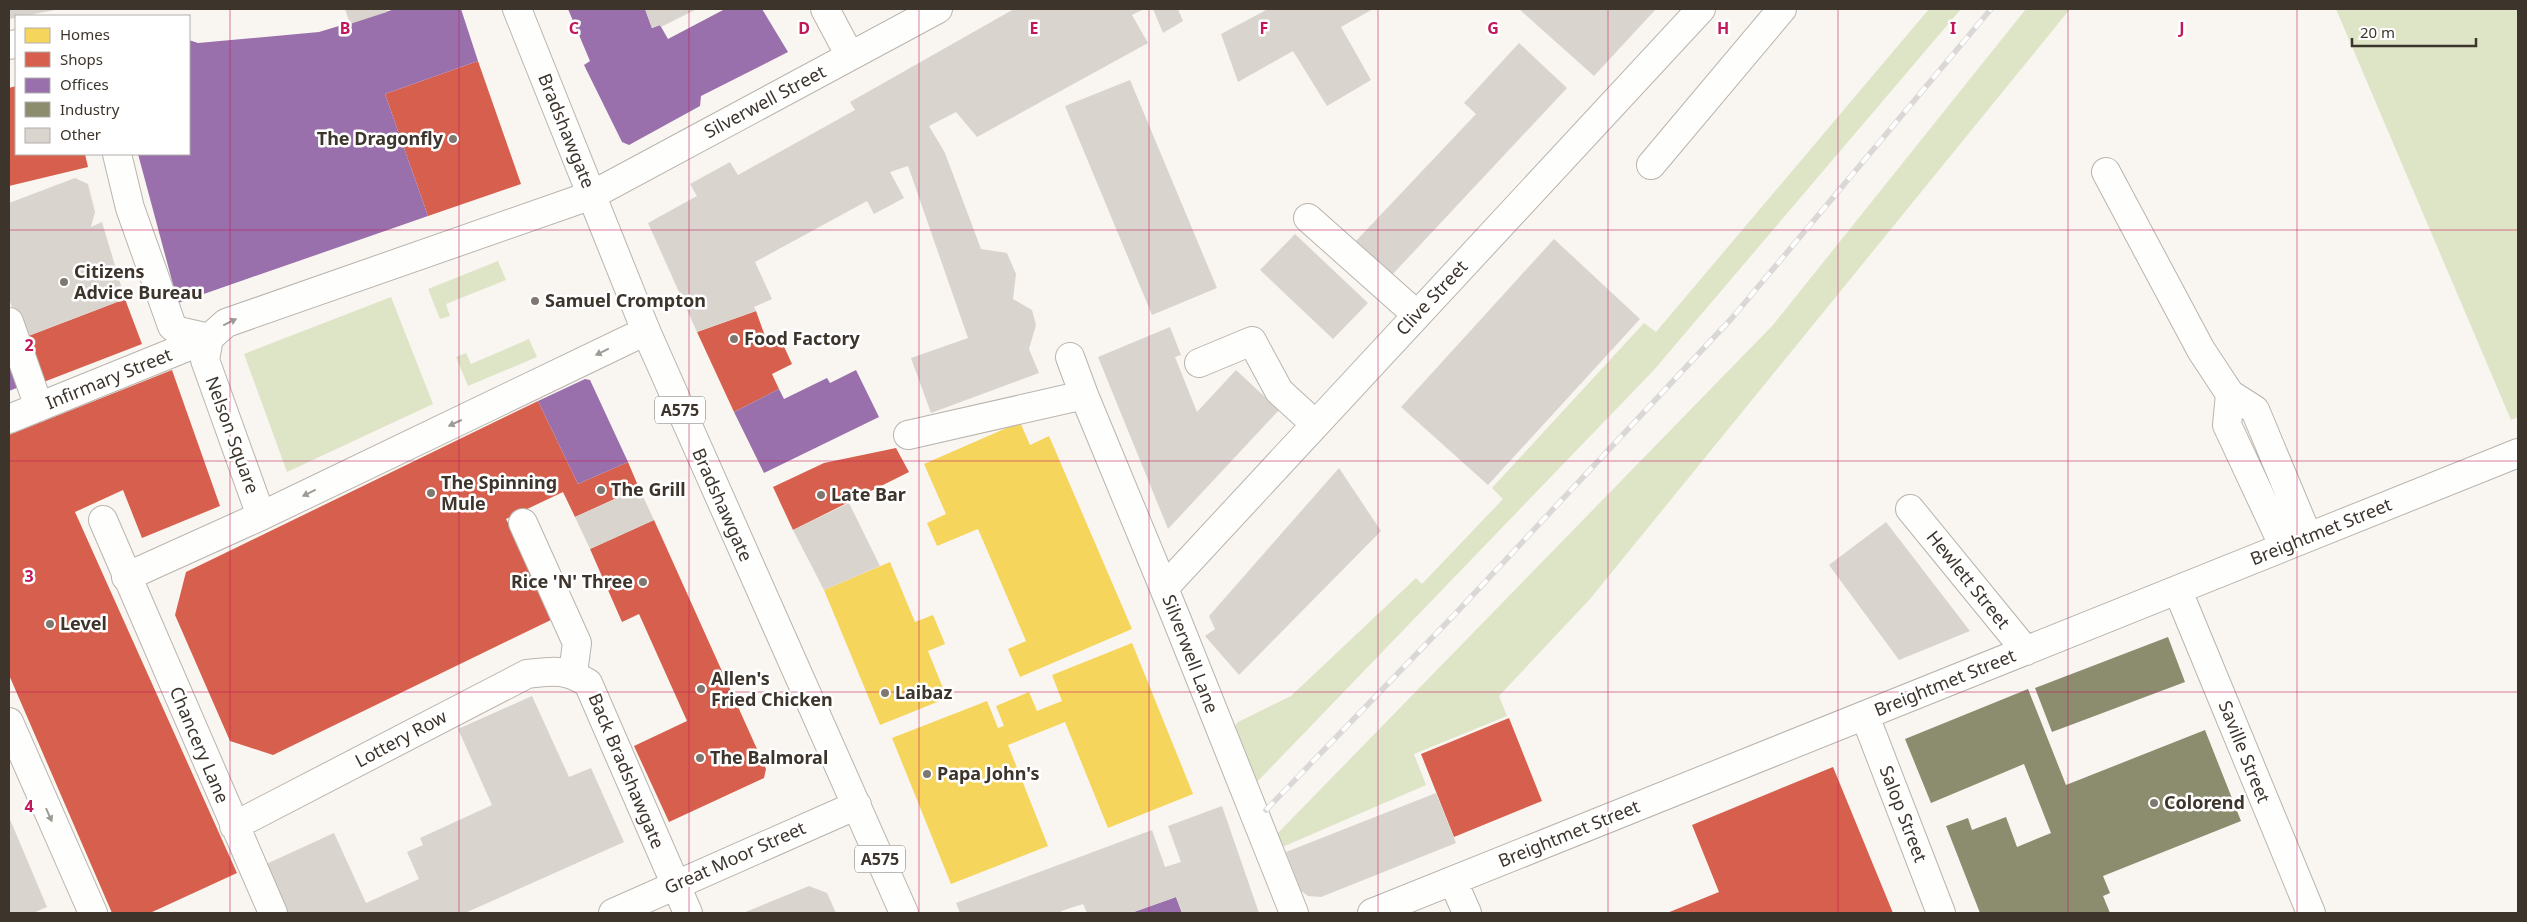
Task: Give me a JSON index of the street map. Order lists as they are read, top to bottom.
{
  "streets": {
    "street": [
      "Silverwell Street",
      "Bradshawgate",
      "Clive Street",
      "Infirmary Street",
      "A575",
      "Nelson Square",
      "Breightmet Street",
      "Hewlett Street",
      "Silverwell Lane",
      "Lottery Row",
      "Chancery Lane",
      "Saville Street",
      "Back Bradshawgate",
      "Salop Street",
      "Great Moor Street"
    ]
  },
  "crossings": [
    ["Silverwell Street", "Bradshawgate"],
    ["Bradshawgate", "Nelson Square"],
    ["Bradshawgate", "Great Moor Street"],
    ["Clive Street", "Silverwell Lane"],
    ["Infirmary Street", "Nelson Square"],
    ["Breightmet Street", "Hewlett Street"],
    ["Breightmet Street", "Saville Street"],
    ["Breightmet Street", "Salop Street"],
    ["Lottery Row", "Chancery Lane"],
    ["Lottery Row", "Back Bradshawgate"],
    ["Back Bradshawgate", "Great Moor Street"]
  ],
  "places": [
    "The Dragonfly",
    "Citizens Advice Bureau",
    "Samuel Crompton",
    "Food Factory",
    "The Grill",
    "The Spinning Mule",
    "Late Bar",
    "Rice 'N' Three",
    "Level",
    "Allen's Fried Chicken",
    "Laibaz",
    "The Balmoral",
    "Papa John's",
    "Colorend"
  ],
  "legend": [
    "Homes",
    "Shops",
    "Offices",
    "Industry",
    "Other"
  ],
  "scale_bar": "20 m",
  "grid": {
    "columns": [
      "B",
      "C",
      "D",
      "E",
      "F",
      "G",
      "H",
      "I",
      "J"
    ],
    "rows": ["2", "3", "4"]
  }
}
